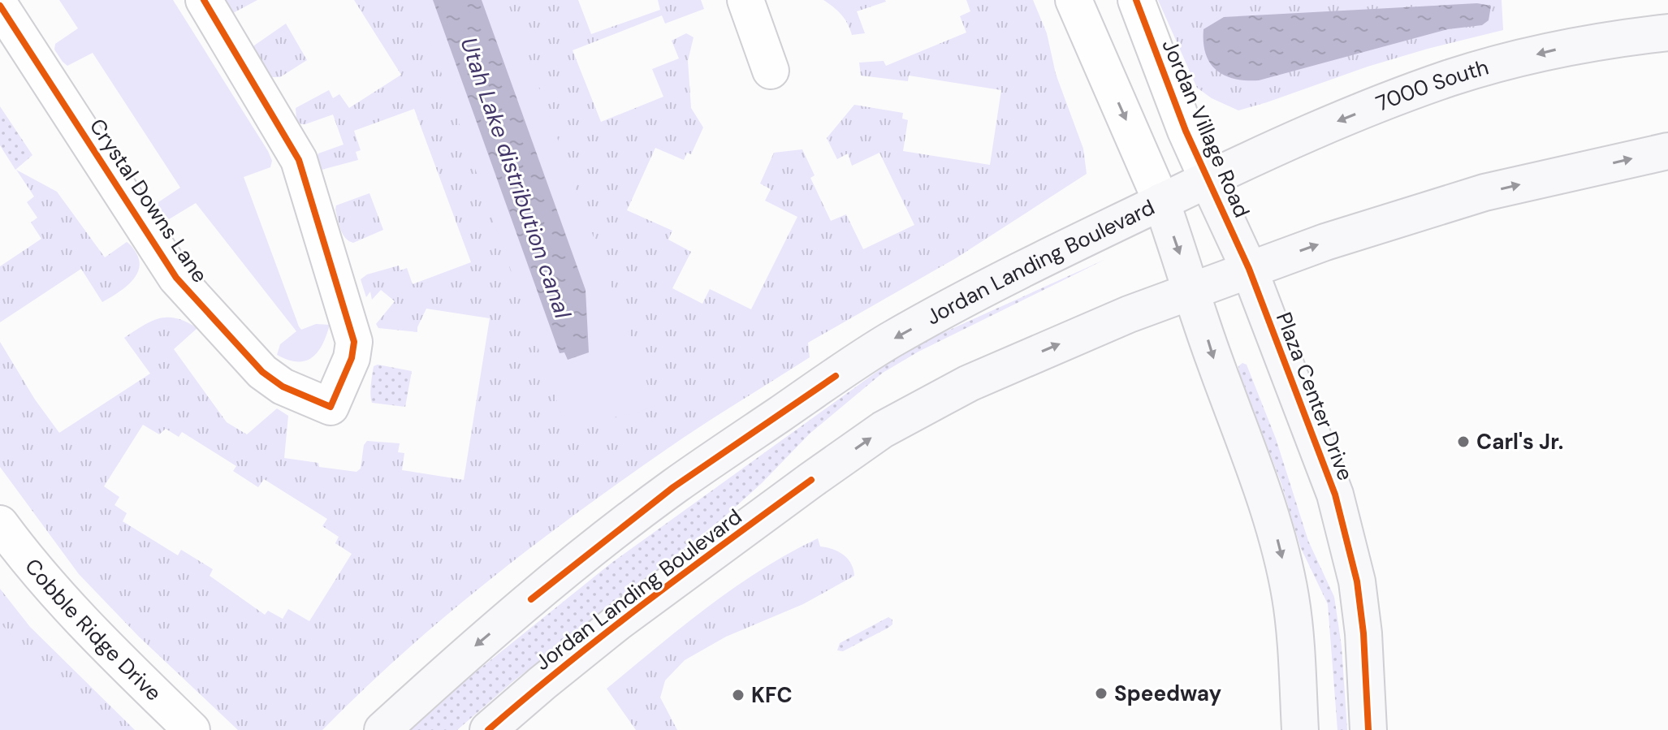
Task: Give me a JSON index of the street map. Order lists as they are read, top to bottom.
{
  "streets": {
    "main road": [
      "7000 South",
      "Jordan Village Road",
      "Jordan Landing Boulevard",
      "Plaza Center Drive"
    ],
    "street": ["Crystal Downs Lane", "Cobble Ridge Drive"]
  },
  "crossings": [
    ["7000 South", "Jordan Village Road"],
    ["7000 South", "Jordan Landing Boulevard"],
    ["Jordan Village Road", "Jordan Landing Boulevard"],
    ["Jordan Village Road", "Plaza Center Drive"],
    ["Jordan Landing Boulevard", "Plaza Center Drive"]
  ],
  "water": ["Utah Lake distribution canal"],
  "places": ["Carl's Jr.", "Speedway", "KFC"]
}
